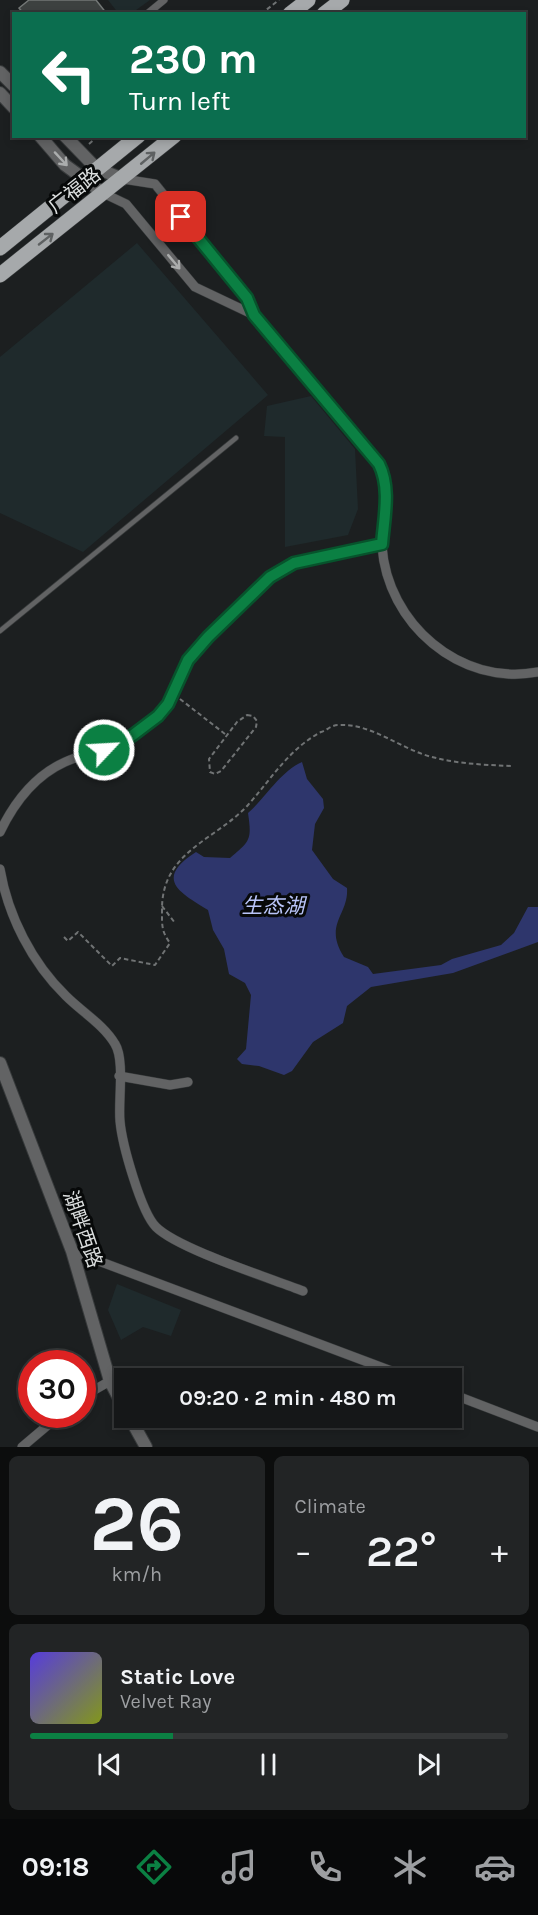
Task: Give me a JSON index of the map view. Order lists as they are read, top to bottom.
{
  "streets": {
    "main road": ["广福路"],
    "street": ["湖畔西路"]
  },
  "water": ["生态湖"],
  "page": {
    "turn": ["230 m", "Turn left"],
    "limit": "30",
    "trip": "09:20 · 2 min · 480 m",
    "tile": [
      ["26", "km/h"],
      "Climate"
    ],
    "heat": ["−", "22°", "+"],
    "song": ["Static Love", "Velvet Ray"],
    "tabs": "09:18"
  }
}
